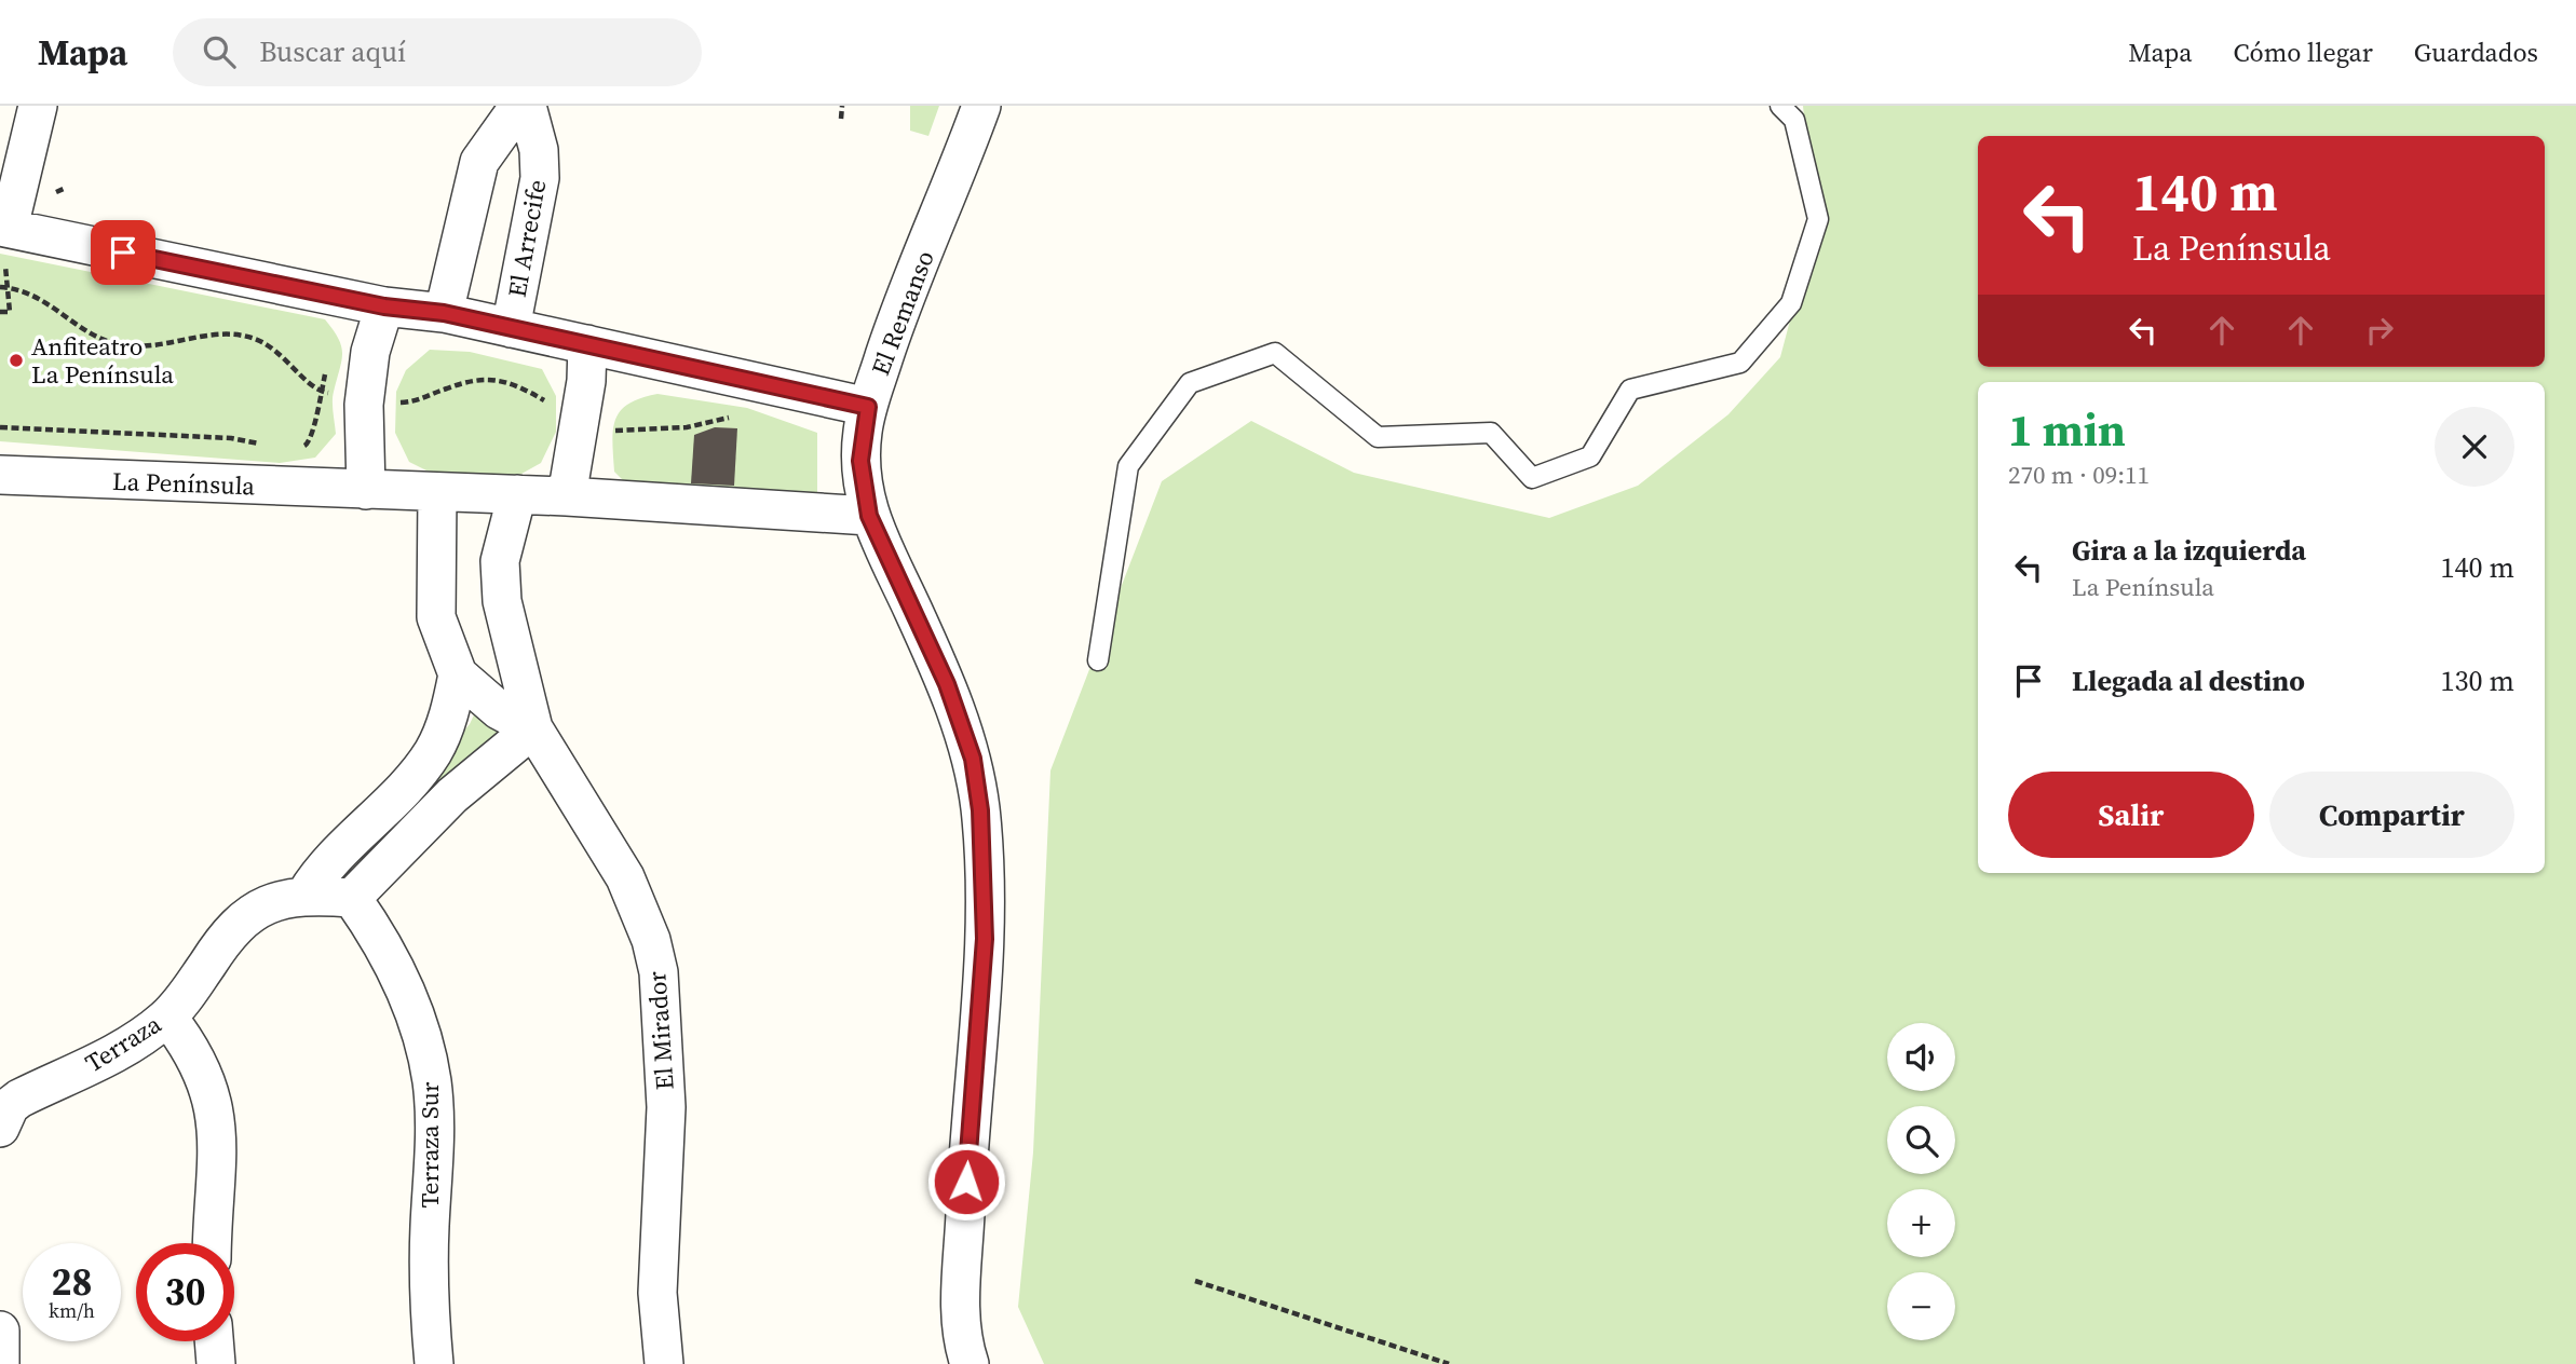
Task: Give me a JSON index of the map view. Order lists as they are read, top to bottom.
{
  "streets": {
    "street": [
      "El Arrecife",
      "El Remanso",
      "La Península",
      "El Mirador",
      "Terraza",
      "Terraza Sur"
    ]
  },
  "crossings": [
    ["El Remanso", "La Península"],
    ["La Península", "El Mirador"],
    ["Terraza", "Terraza Sur"]
  ],
  "places": ["Anfiteatro La Península"],
  "page": {
    "header": "Mapa",
    "search": "Buscar aquí",
    "nav": ["Mapa", "Cómo llegar", "Guardados"],
    "turn": ["140 m", "La Península"],
    "heading": ["1 min", "270 m · 09:11"],
    "list": [
      {
        "name": "Gira a la izquierda",
        "note": "La Península",
        "value": "140 m"
      },
      {
        "name": "Llegada al destino",
        "value": "130 m"
      }
    ],
    "buttons": ["Salir", "Compartir"],
    "map_buttons": ["+", "−"],
    "speed": "28 km/h",
    "limit": "30"
  }
}
